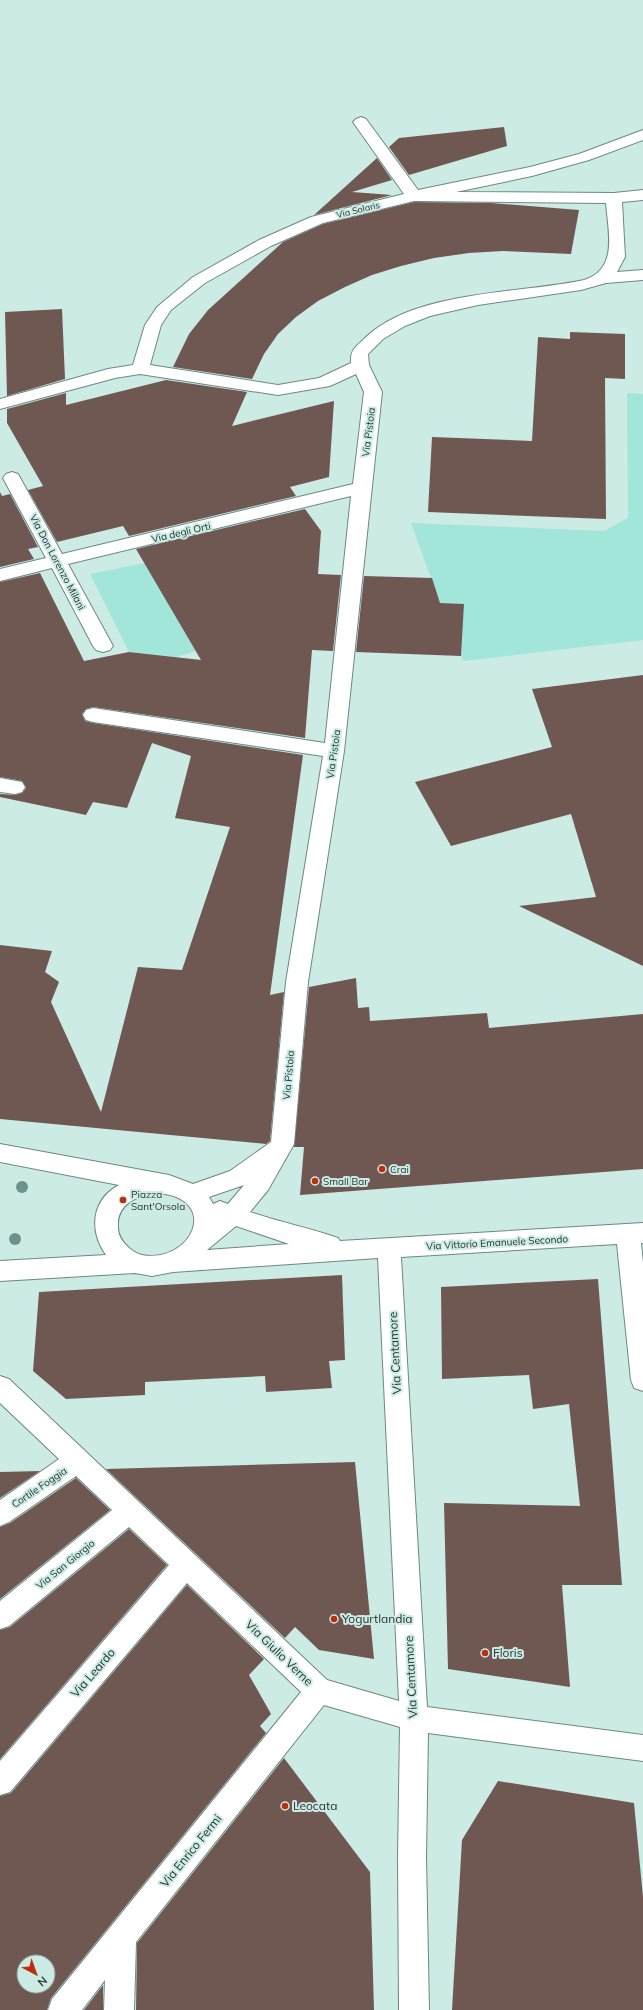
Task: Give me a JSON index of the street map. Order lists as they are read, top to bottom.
{
  "streets": {
    "street": [
      "Via Solaris",
      "Via Pistoia",
      "Via degli Orti",
      "Via Don Lorenzo Milani",
      "Via Vittorio Emanuele Secondo",
      "Via Centamore",
      "Cortile Foggia",
      "Via San Giorgio",
      "Via Giulio Verne",
      "Via Leardo",
      "Via Enrico Fermi"
    ]
  },
  "crossings": [
    ["Via Pistoia", "Via degli Orti"],
    ["Via degli Orti", "Via Don Lorenzo Milani"],
    ["Via Vittorio Emanuele Secondo", "Via Centamore"],
    ["Via Centamore", "Via Giulio Verne"],
    ["Cortile Foggia", "Via Giulio Verne"],
    ["Via San Giorgio", "Via Giulio Verne"],
    ["Via Giulio Verne", "Via Leardo"],
    ["Via Giulio Verne", "Via Enrico Fermi"]
  ],
  "places": [
    "Crai",
    "Small Bar",
    "Piazza Sant'Orsola",
    "Yogurtlandia",
    "Floris",
    "Leocata"
  ],
  "north": "bottom right"
}
